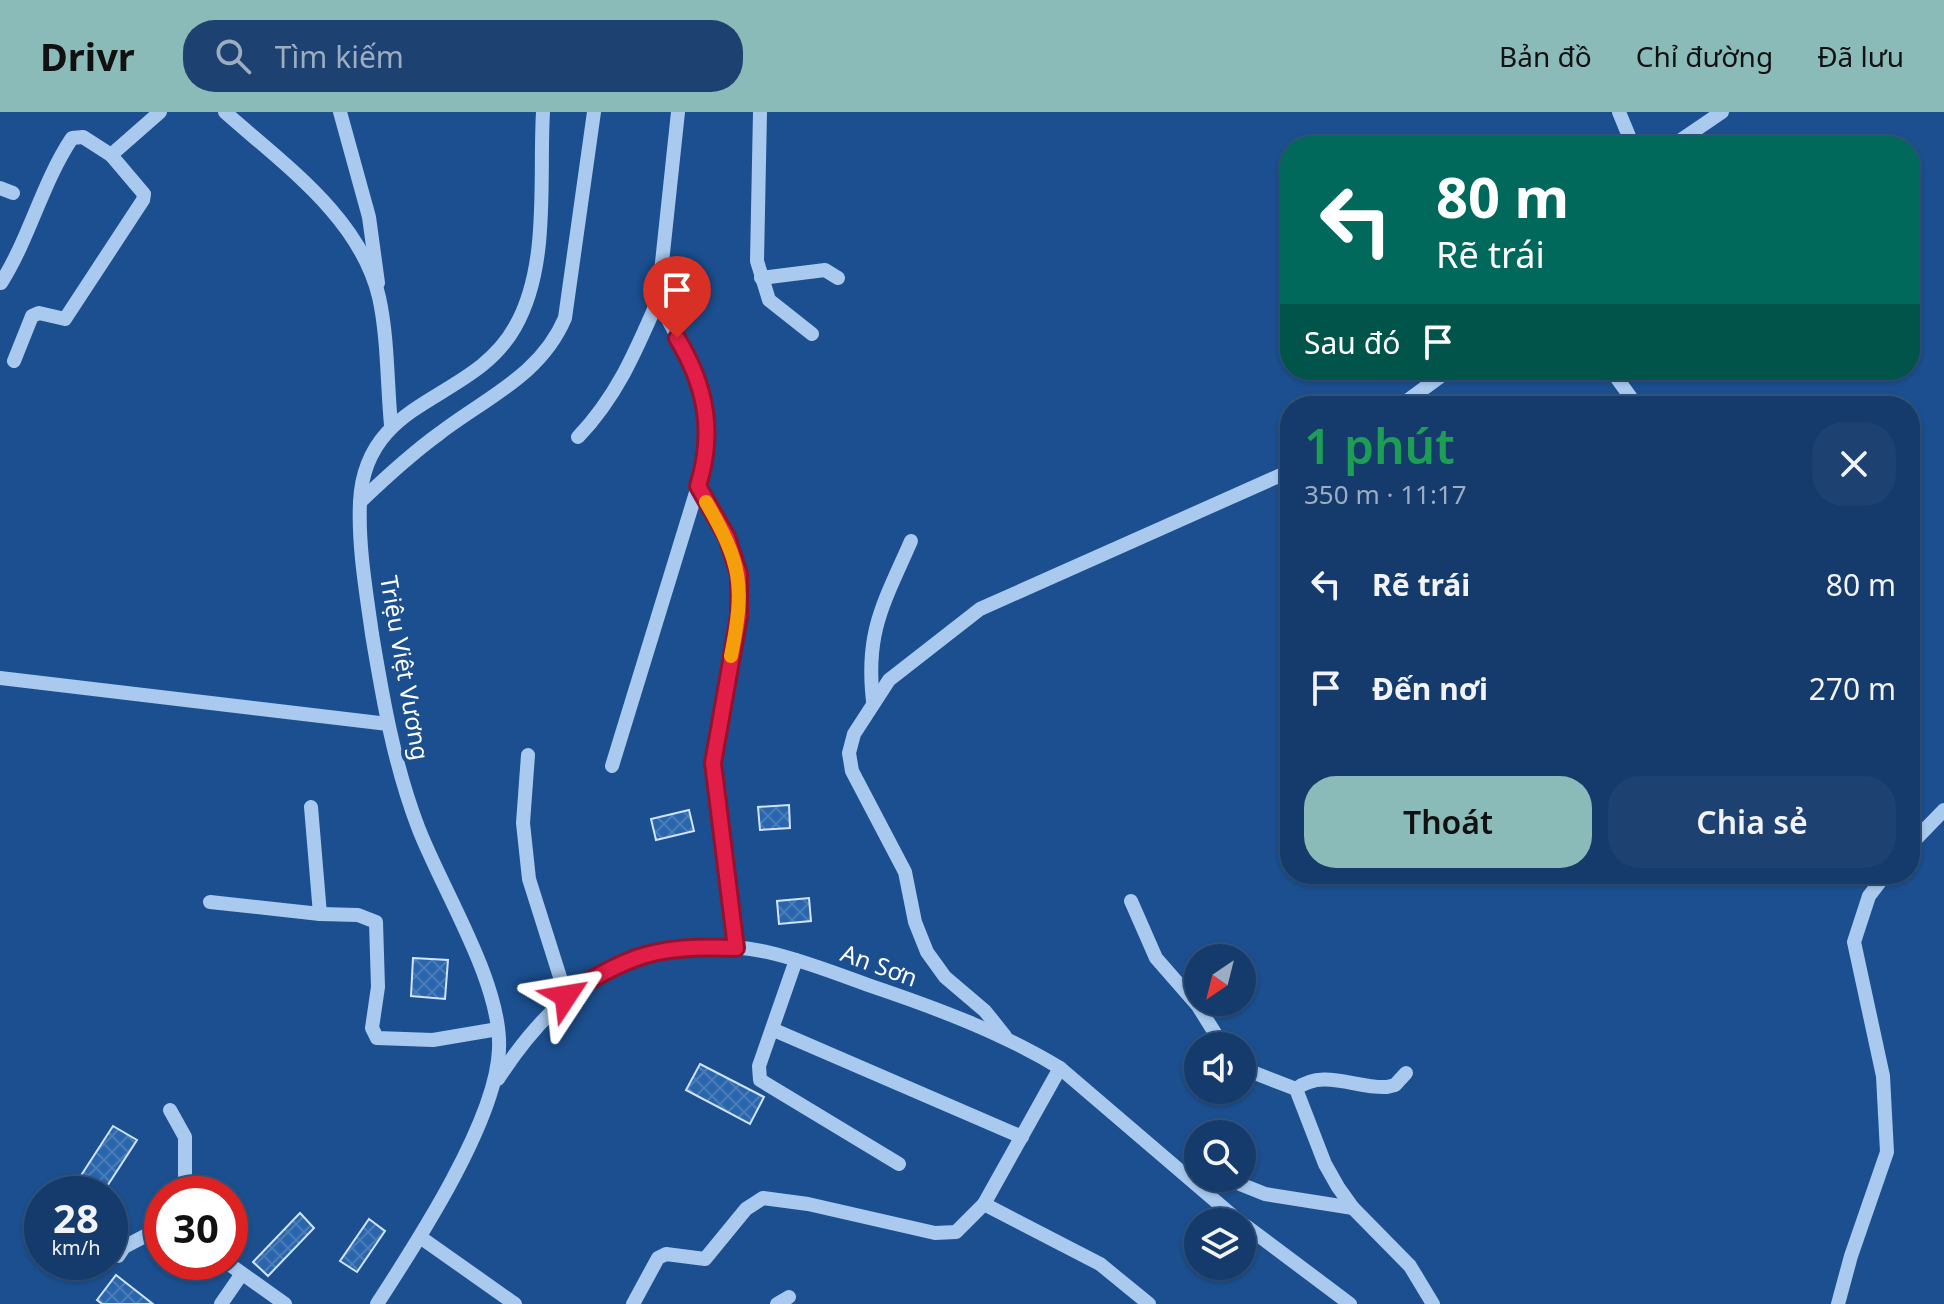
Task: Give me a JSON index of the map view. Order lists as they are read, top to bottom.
{
  "streets": {
    "street": ["Triệu Việt Vương", "An Sơn"]
  },
  "crossings": [
    ["Triệu Việt Vương", "An Sơn"]
  ],
  "north": "bottom left",
  "page": {
    "header": "Drivr",
    "search": "Tìm kiếm",
    "nav": ["Bản đồ", "Chỉ đường", "Đã lưu"],
    "turn": ["80 m", "Rẽ trái"],
    "then": "Sau đó",
    "heading": ["1 phút", "350 m · 11:17"],
    "list": [
      {
        "name": "Rẽ trái",
        "value": "80 m"
      },
      {
        "name": "Đến nơi",
        "value": "270 m"
      }
    ],
    "buttons": ["Thoát", "Chia sẻ"],
    "speed": "28 km/h",
    "limit": "30"
  }
}
